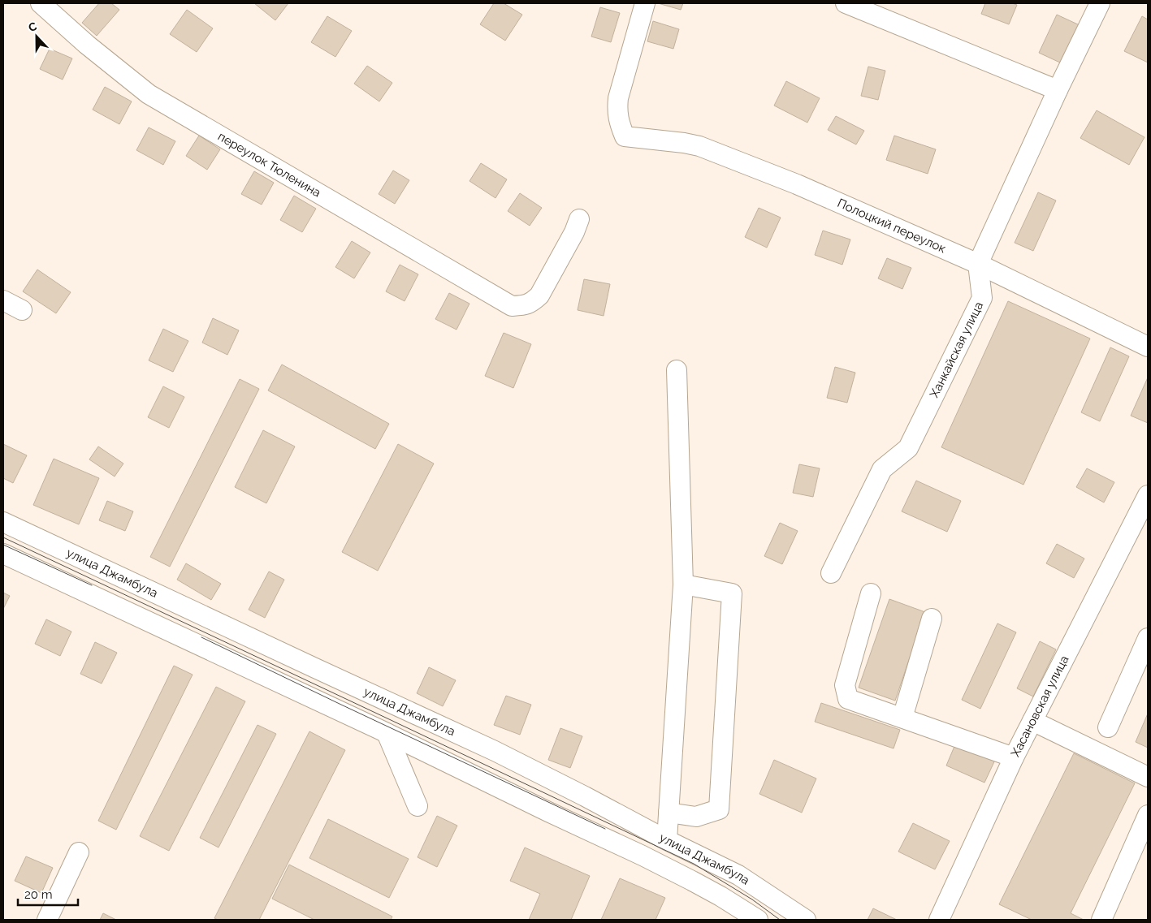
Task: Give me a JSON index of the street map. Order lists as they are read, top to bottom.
{
  "streets": {
    "street": [
      "переулок Тюленина",
      "Полоцкий переулок",
      "Ханкайская улица",
      "улица Джамбула",
      "Хасановская улица"
    ]
  },
  "crossings": [
    ["Полоцкий переулок", "Ханкайская улица"]
  ],
  "scale_bar": "20 m",
  "north": "top"
}
